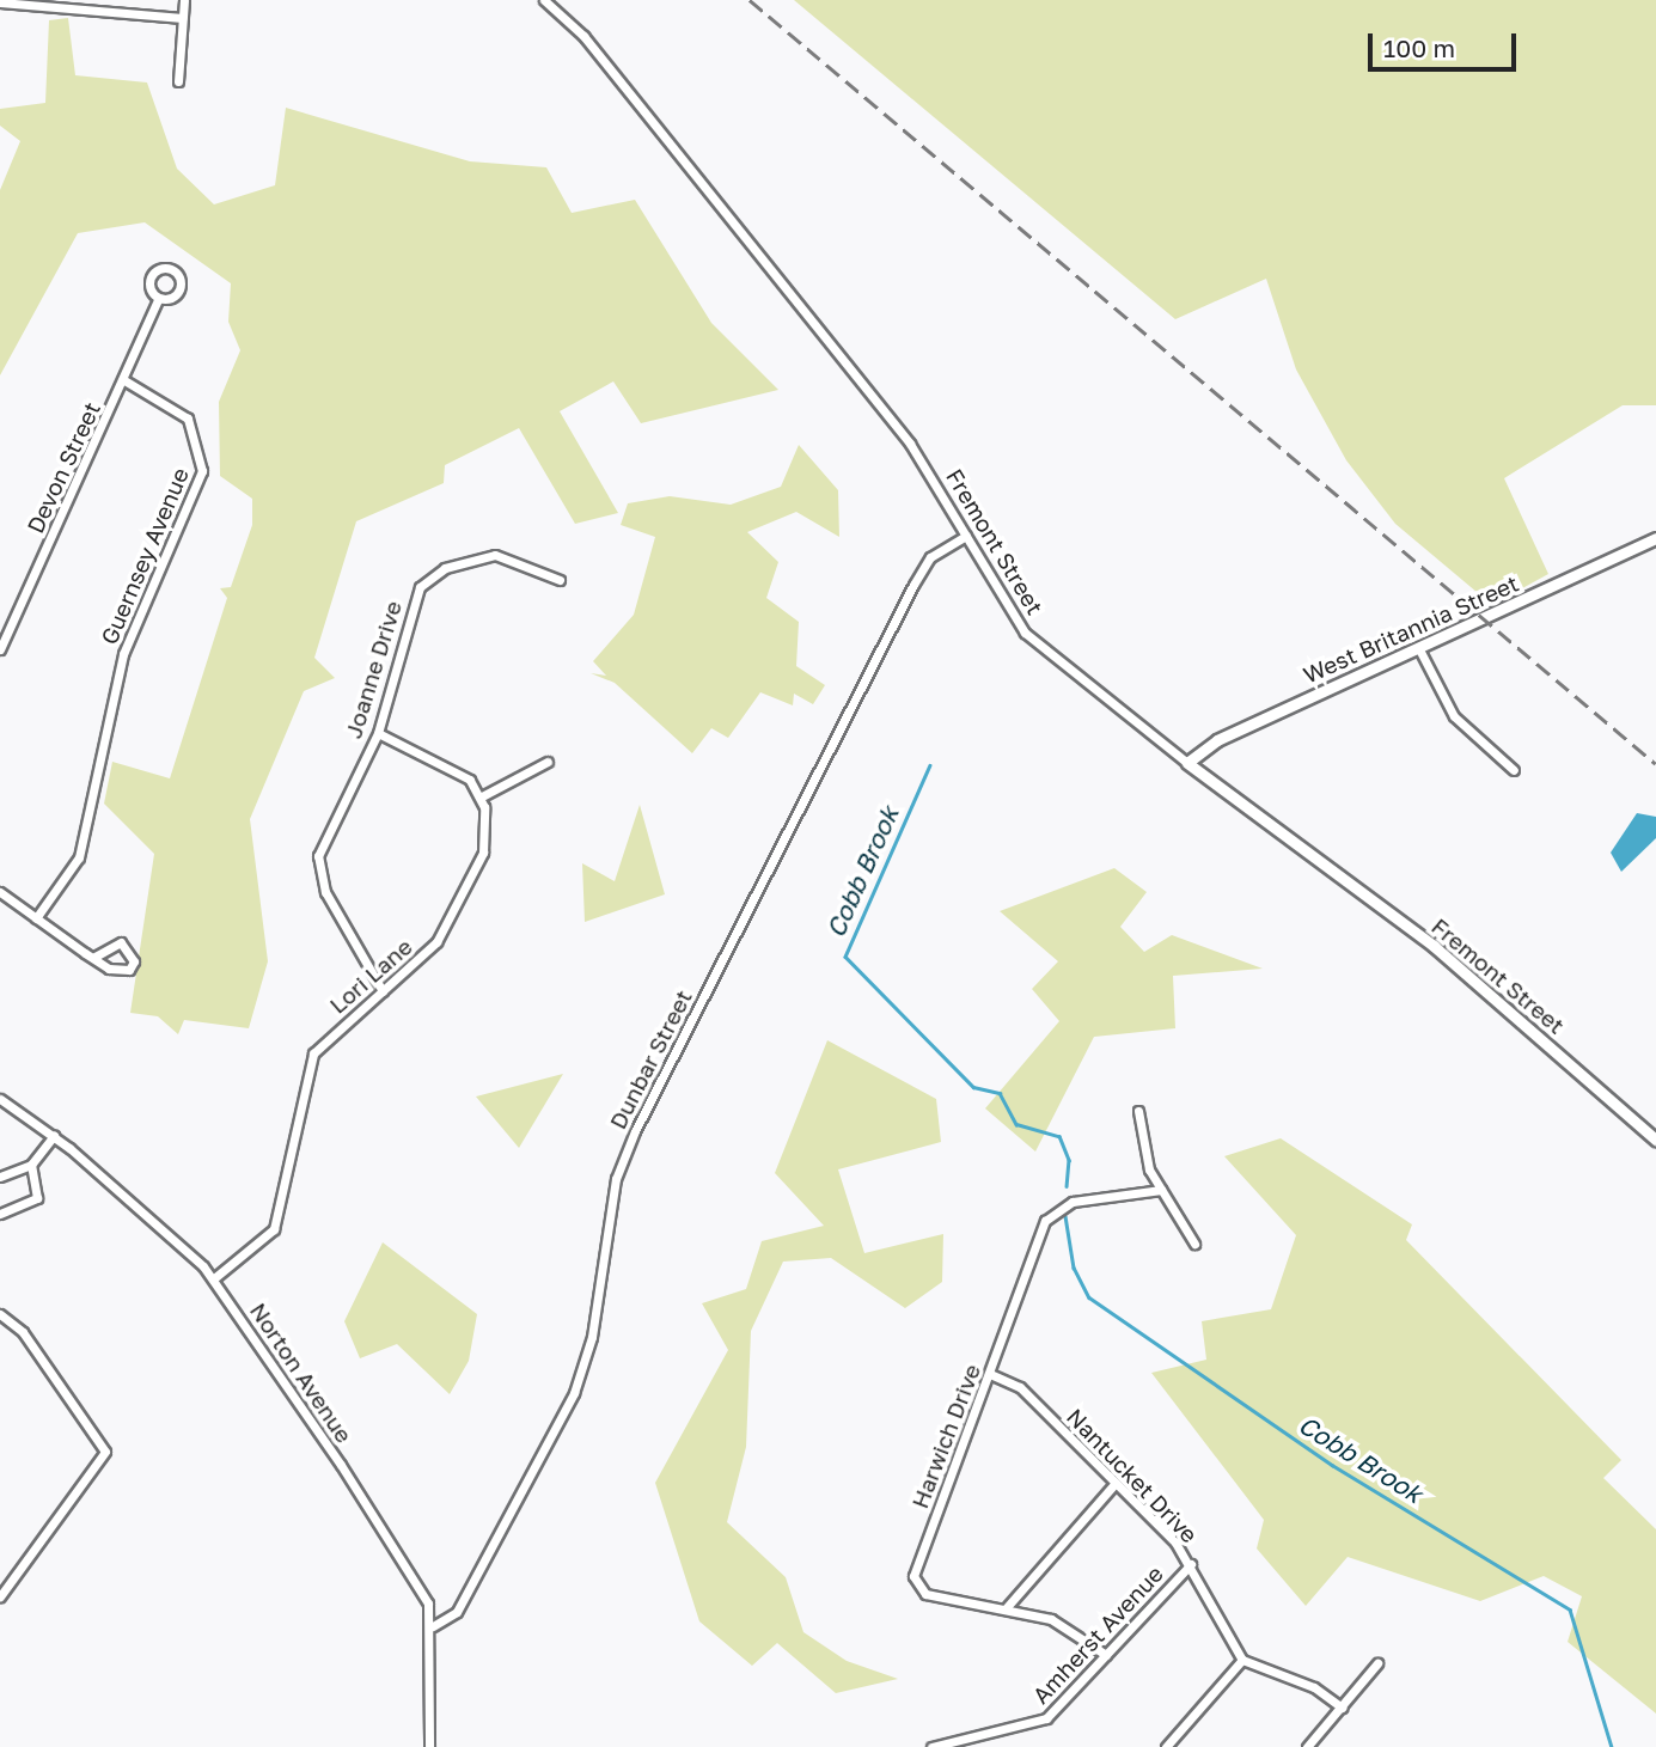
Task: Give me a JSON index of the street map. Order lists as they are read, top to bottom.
{
  "streets": {
    "street": [
      "Devon Street",
      "Fremont Street",
      "Guernsey Avenue",
      "West Britannia Street",
      "Joanne Drive",
      "Lori Lane",
      "Dunbar Street",
      "Norton Avenue",
      "Harwich Drive",
      "Nantucket Drive",
      "Amherst Avenue"
    ]
  },
  "crossings": [
    ["Devon Street", "Guernsey Avenue"],
    ["Fremont Street", "West Britannia Street"],
    ["Fremont Street", "Dunbar Street"],
    ["Joanne Drive", "Lori Lane"],
    ["Lori Lane", "Norton Avenue"],
    ["Dunbar Street", "Norton Avenue"],
    ["Harwich Drive", "Nantucket Drive"],
    ["Harwich Drive", "Amherst Avenue"],
    ["Nantucket Drive", "Amherst Avenue"]
  ],
  "water": ["Cobb Brook"],
  "scale_bar": "100 m"
}
